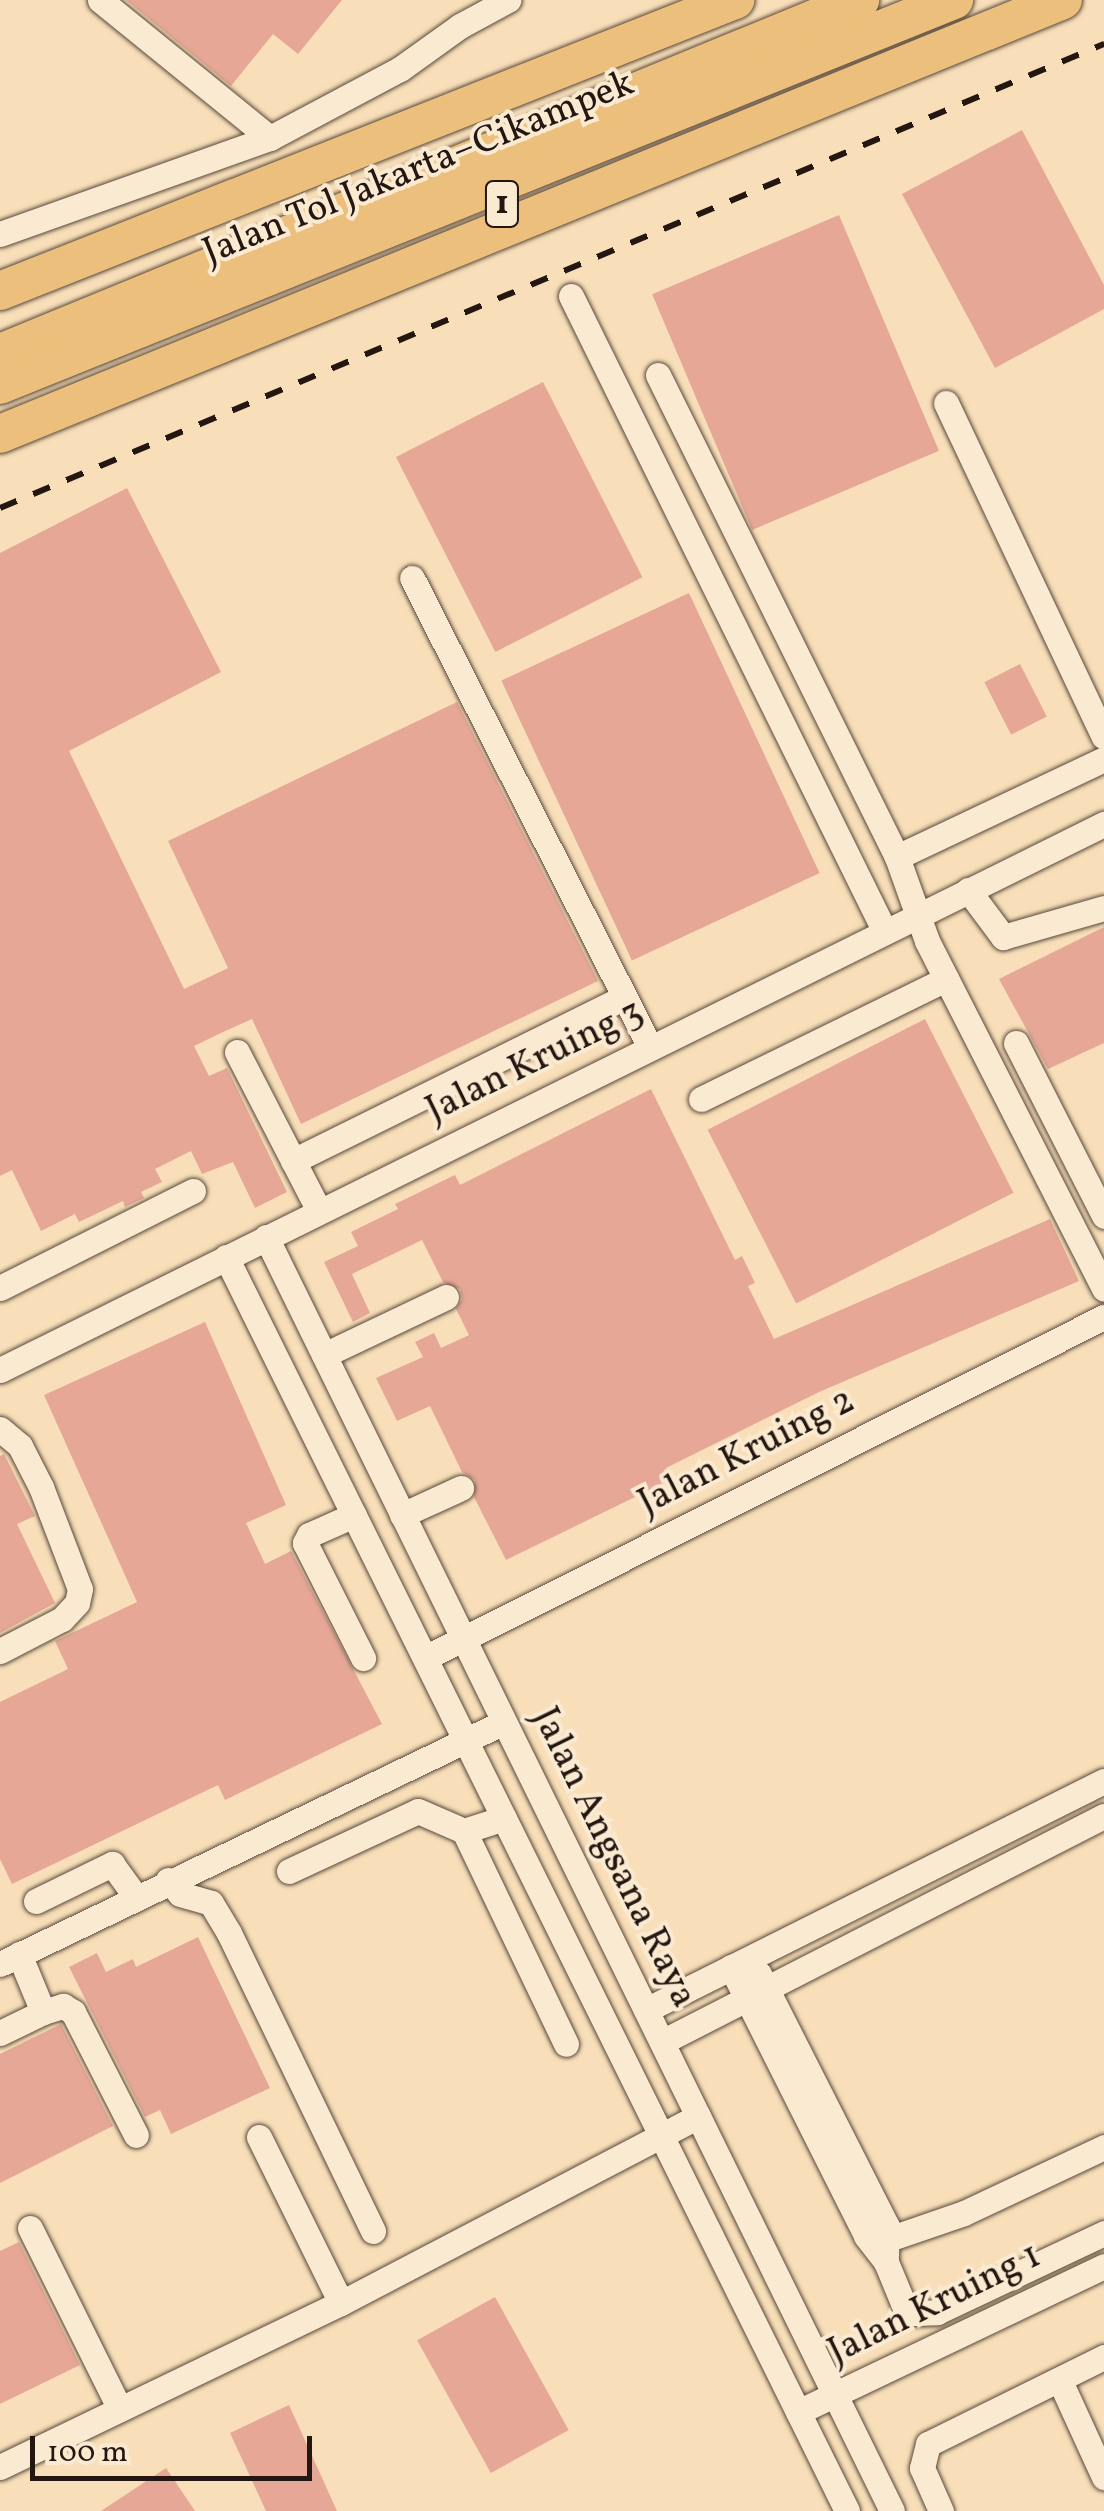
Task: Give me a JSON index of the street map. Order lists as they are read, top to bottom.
{
  "streets": {
    "highway": ["Jalan Tol Jakarta–Cikampek", "1"],
    "street": [
      "Jalan Kruing 3",
      "Jalan Kruing 2",
      "Jalan Angsana Raya",
      "Jalan Kruing 1"
    ]
  },
  "crossings": [
    ["Jalan Kruing 3", "Jalan Angsana Raya"],
    ["Jalan Kruing 2", "Jalan Angsana Raya"],
    ["Jalan Angsana Raya", "Jalan Kruing 1"]
  ],
  "scale_bar": "100 m"
}
